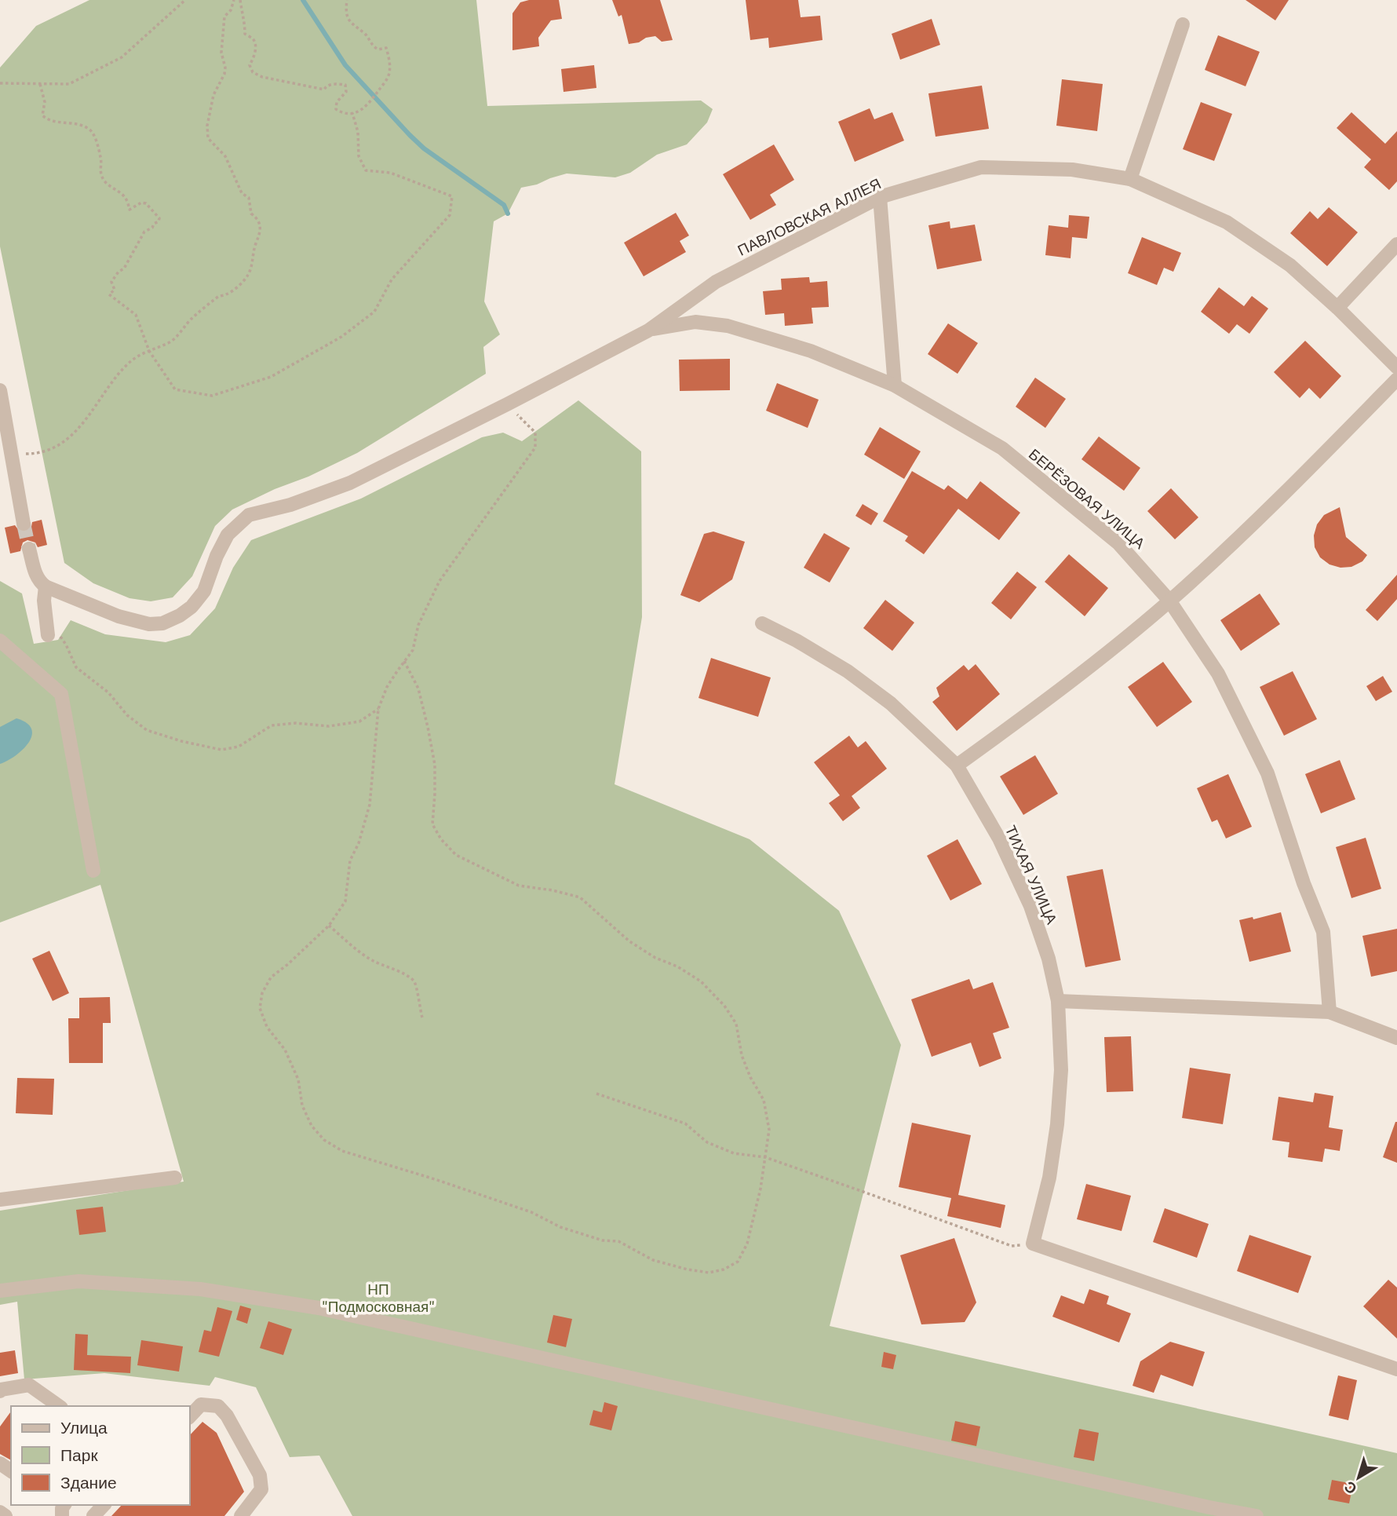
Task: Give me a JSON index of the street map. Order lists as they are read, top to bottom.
{
  "streets": {
    "street": ["ПАВЛОВСКАЯ АЛЛЕЯ", "БЕРЁЗОВАЯ УЛИЦА", "ТИХАЯ УЛИЦА"]
  },
  "crossings": [
    ["ПАВЛОВСКАЯ АЛЛЕЯ", "БЕРЁЗОВАЯ УЛИЦА"]
  ],
  "parks": ["НП \"Подмосковная\""],
  "legend": ["Улица", "Парк", "Здание"],
  "north": "bottom left"
}
